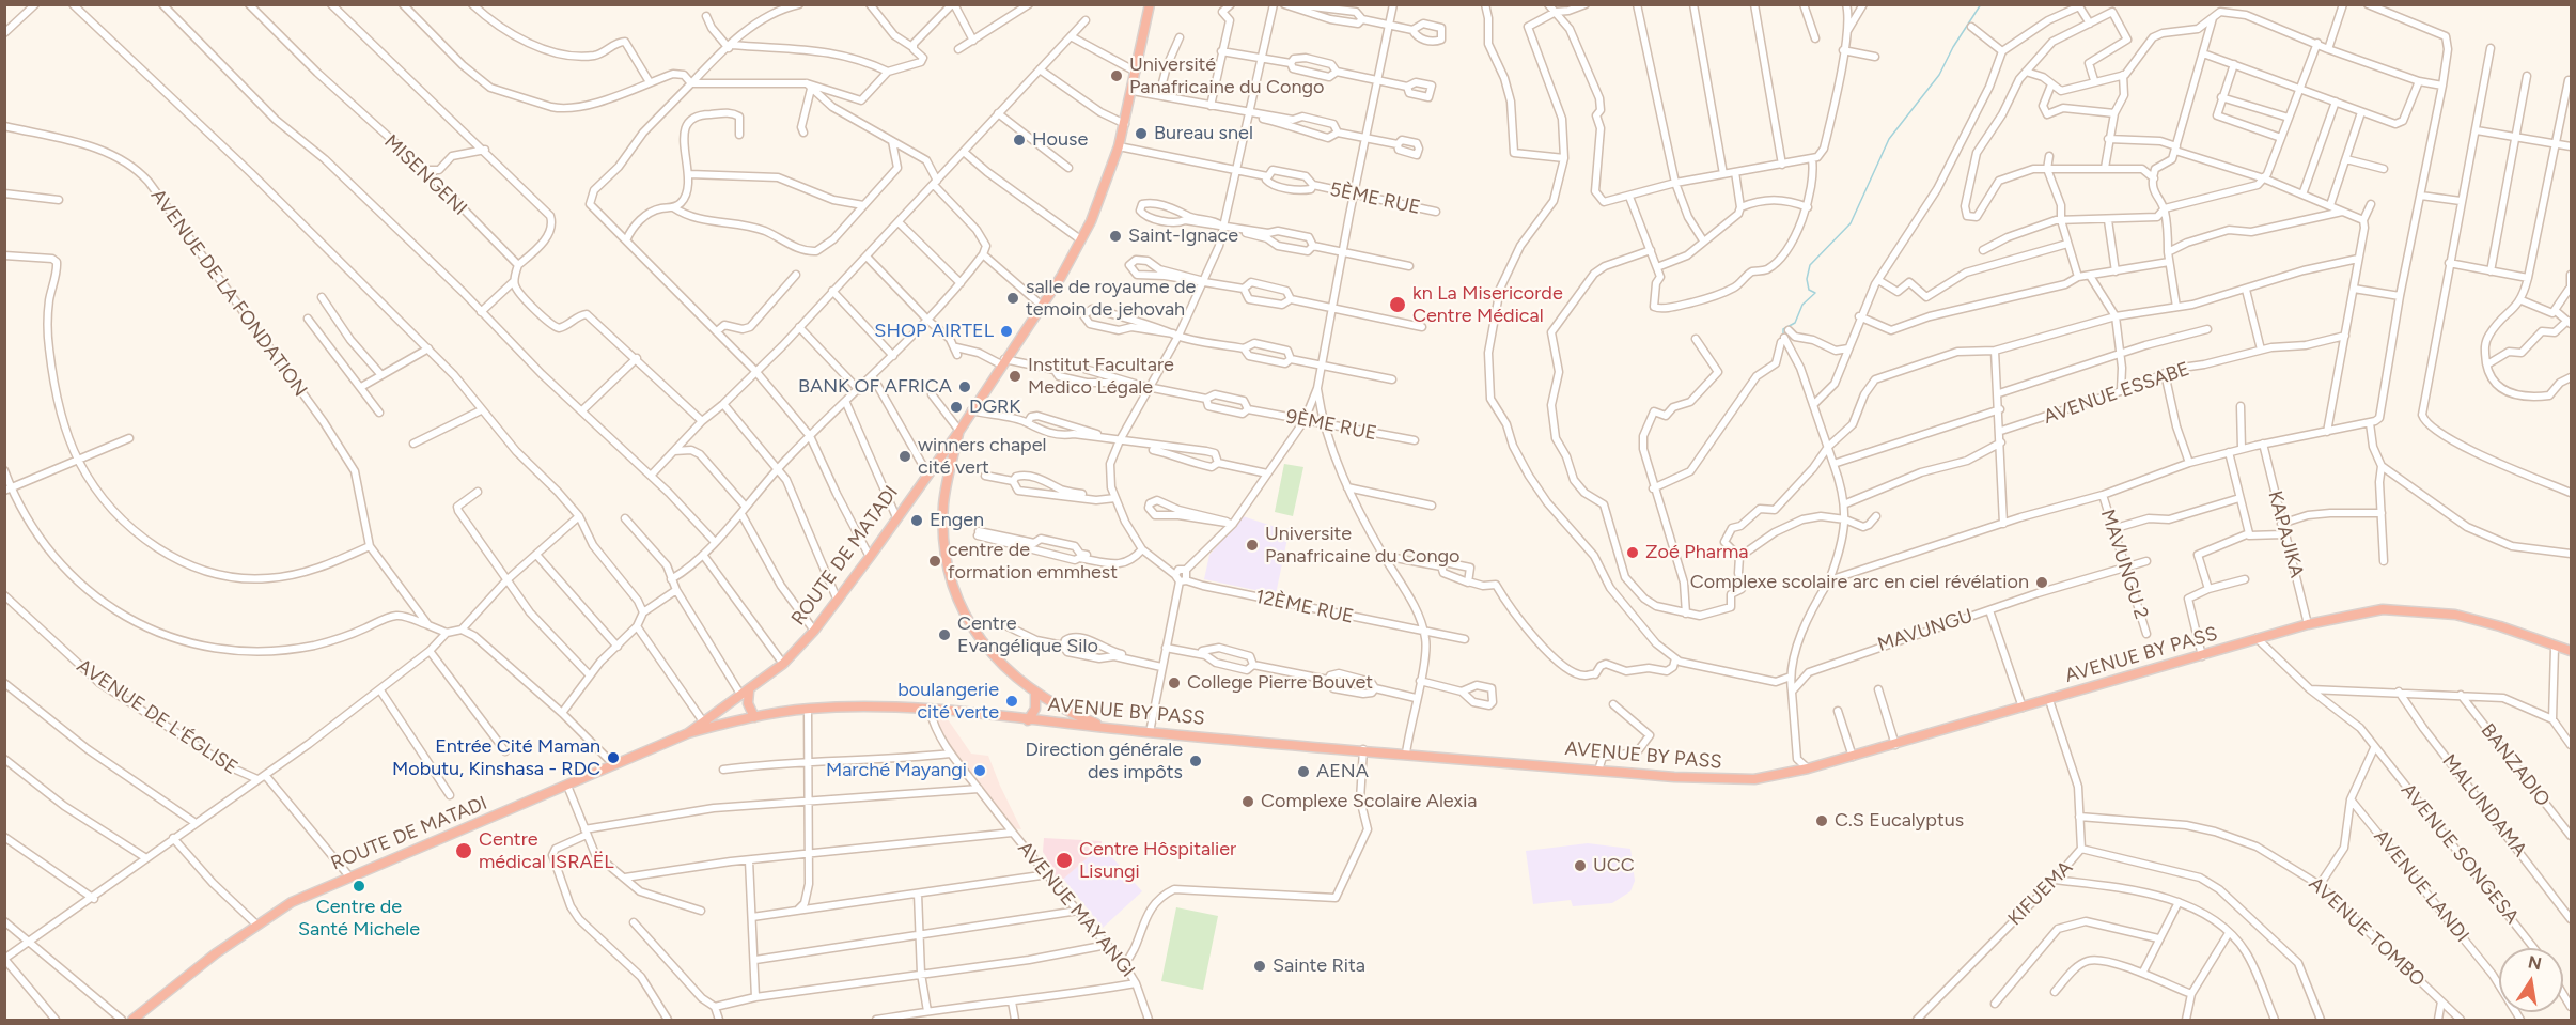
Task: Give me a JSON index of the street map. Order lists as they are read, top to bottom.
{
  "streets": {
    "highway": ["ROUTE DE MATADI", "AVENUE BY PASS"],
    "street": [
      "MISENGENI",
      "5ÈME RUE",
      "AVENUE DE LA FONDATION",
      "AVENUE ESSABE",
      "9ÈME RUE",
      "KAPAJIKA",
      "MAVUNGU 2",
      "12ÈME RUE",
      "MAVUNGU",
      "AVENUE DE L'ÉGLISE",
      "BANZADIO",
      "MALUNDAMA",
      "AVENUE SONGESA",
      "AVENUE LANDI",
      "KIFUEMA",
      "AVENUE MAYANGI",
      "AVENUE TOMBO"
    ]
  },
  "crossings": [
    ["KAPAJIKA", "AVENUE BY PASS"],
    ["ROUTE DE MATADI", "AVENUE BY PASS"],
    ["MAVUNGU 2", "MAVUNGU"],
    ["AVENUE BY PASS", "AVENUE SONGESA"],
    ["AVENUE BY PASS", "KIFUEMA"],
    ["AVENUE BY PASS", "AVENUE MAYANGI"],
    ["KIFUEMA", "AVENUE TOMBO"]
  ],
  "places": [
    "Université Panafricaine du Congo",
    "Bureau snel",
    "House",
    "Saint-Ignace",
    "salle de royaume de temoin de jehovah",
    "kn La Misericorde Centre Médical",
    "SHOP AIRTEL",
    "Institut Facultare Medico Légale",
    "BANK OF AFRICA",
    "DGRK",
    "winners chapel cité vert",
    "Engen",
    "Universite Panafricaine du Congo",
    "Zoé Pharma",
    "centre de formation emmhest",
    "Complexe scolaire arc en ciel révélation",
    "Centre Evangélique Silo",
    "College Pierre Bouvet",
    "boulangerie cité verte",
    "Entrée Cité Maman Mobutu, Kinshasa - RDC",
    "Direction générale des impôts",
    "Marché Mayangi",
    "AENA",
    "Complexe Scolaire Alexia",
    "C.S Eucalyptus",
    "Centre médical ISRAËL",
    "Centre Hôspitalier Lisungi",
    "UCC",
    "Centre de Santé Michele",
    "Sainte Rita"
  ],
  "north": "top"
}
